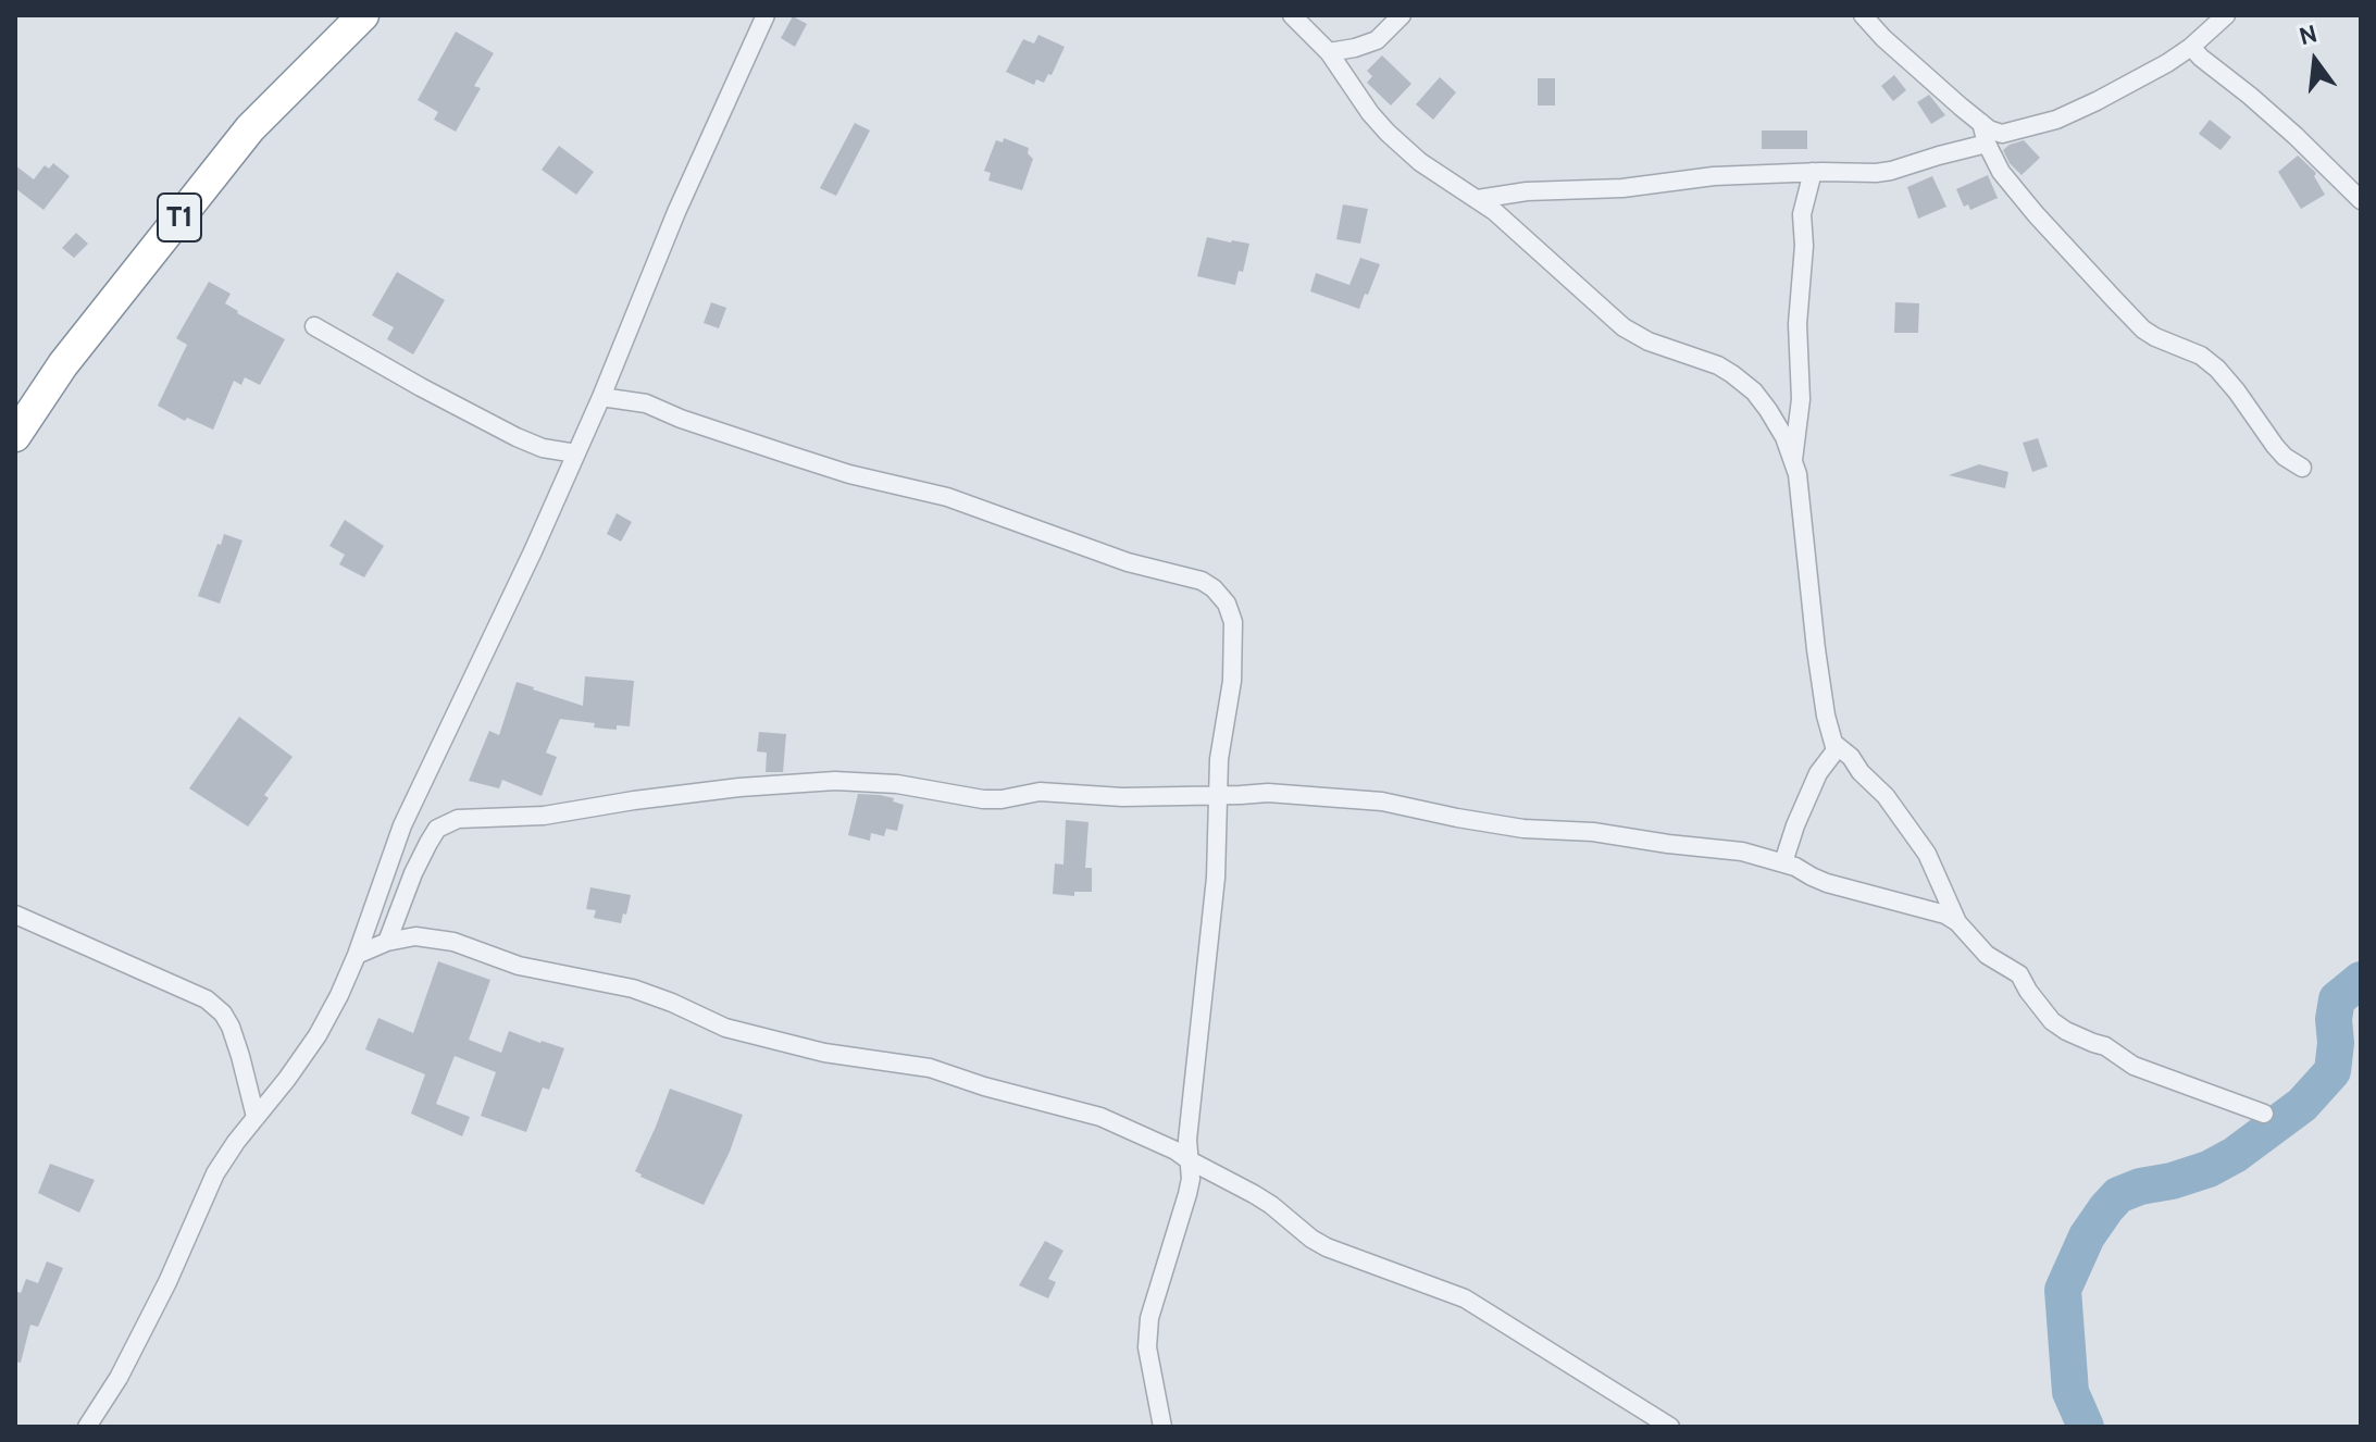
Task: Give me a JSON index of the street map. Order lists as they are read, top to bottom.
{
  "streets": {
    "highway": ["T1"]
  },
  "north": "top"
}
